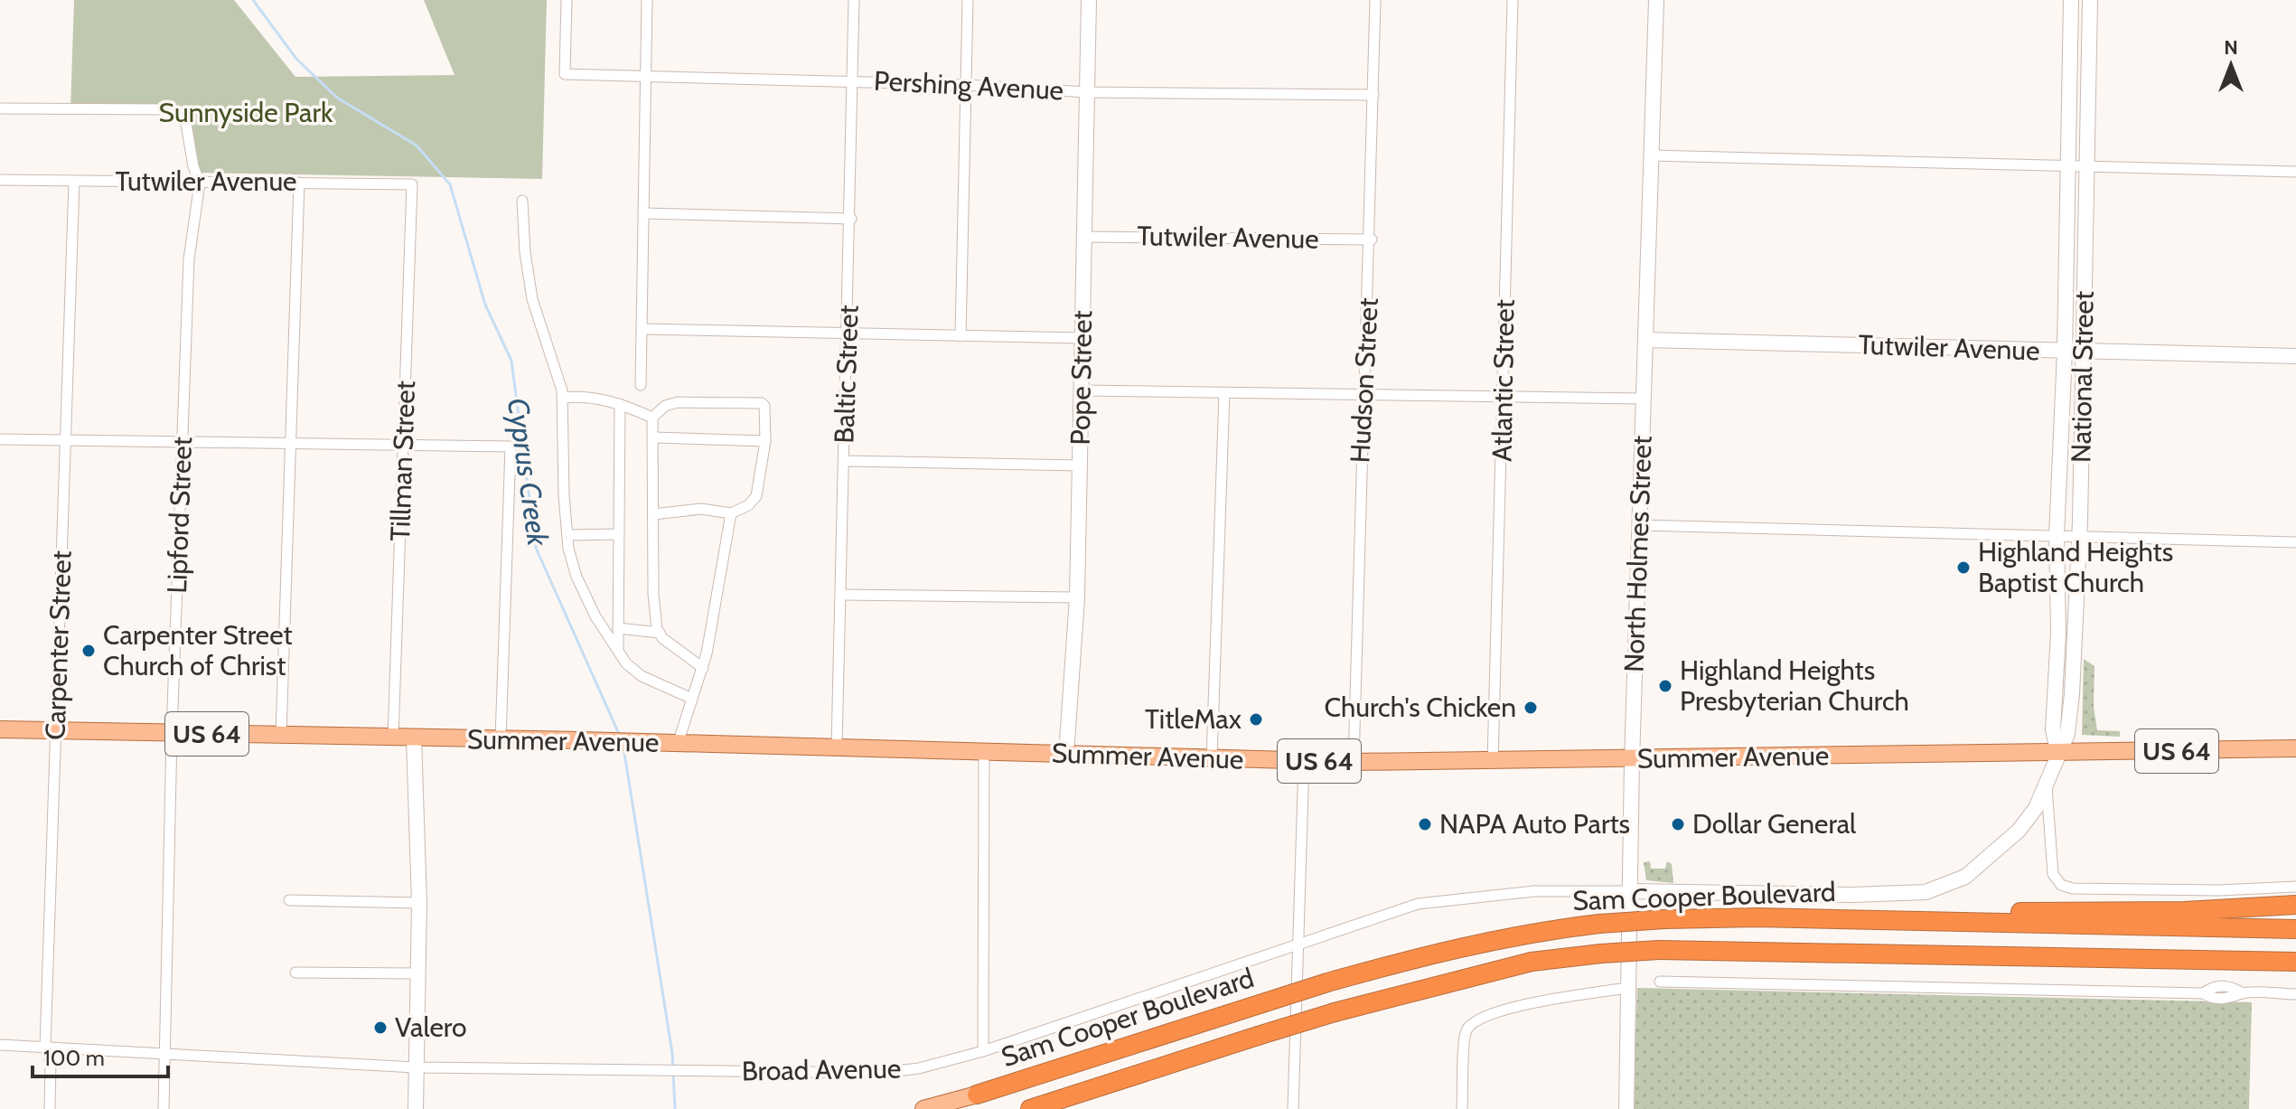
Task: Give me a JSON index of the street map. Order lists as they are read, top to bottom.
{
  "streets": {
    "highway": ["Sam Cooper Boulevard"],
    "main road": ["US 64", "Summer Avenue"],
    "street": [
      "Pershing Avenue",
      "Tutwiler Avenue",
      "Baltic Street",
      "National Street",
      "Pope Street",
      "Hudson Street",
      "Atlantic Street",
      "Tillman Street",
      "Lipford Street",
      "North Holmes Street",
      "Carpenter Street",
      "Broad Avenue"
    ]
  },
  "crossings": [
    ["Pershing Avenue", "Baltic Street"],
    ["Pershing Avenue", "Pope Street"],
    ["Pershing Avenue", "Hudson Street"],
    ["Tutwiler Avenue", "National Street"],
    ["Tutwiler Avenue", "Pope Street"],
    ["Tutwiler Avenue", "Hudson Street"],
    ["Tutwiler Avenue", "Tillman Street"],
    ["Tutwiler Avenue", "Lipford Street"],
    ["Tutwiler Avenue", "North Holmes Street"],
    ["Tutwiler Avenue", "Carpenter Street"],
    ["Baltic Street", "Summer Avenue"],
    ["National Street", "Summer Avenue"],
    ["National Street", "Broad Avenue"],
    ["Pope Street", "Summer Avenue"],
    ["Hudson Street", "Summer Avenue"],
    ["Atlantic Street", "Summer Avenue"],
    ["Tillman Street", "Summer Avenue"],
    ["Lipford Street", "Summer Avenue"],
    ["Lipford Street", "Broad Avenue"],
    ["North Holmes Street", "Summer Avenue"],
    ["North Holmes Street", "Broad Avenue"],
    ["Carpenter Street", "Summer Avenue"],
    ["Carpenter Street", "Broad Avenue"]
  ],
  "water": ["Cyprus Creek"],
  "parks": ["Sunnyside Park"],
  "places": [
    "Highland Heights Baptist Church",
    "Carpenter Street Church of Christ",
    "Highland Heights Presbyterian Church",
    "Church's Chicken",
    "TitleMax",
    "NAPA Auto Parts",
    "Dollar General",
    "Valero"
  ],
  "scale_bar": "100 m",
  "north": "top"
}
